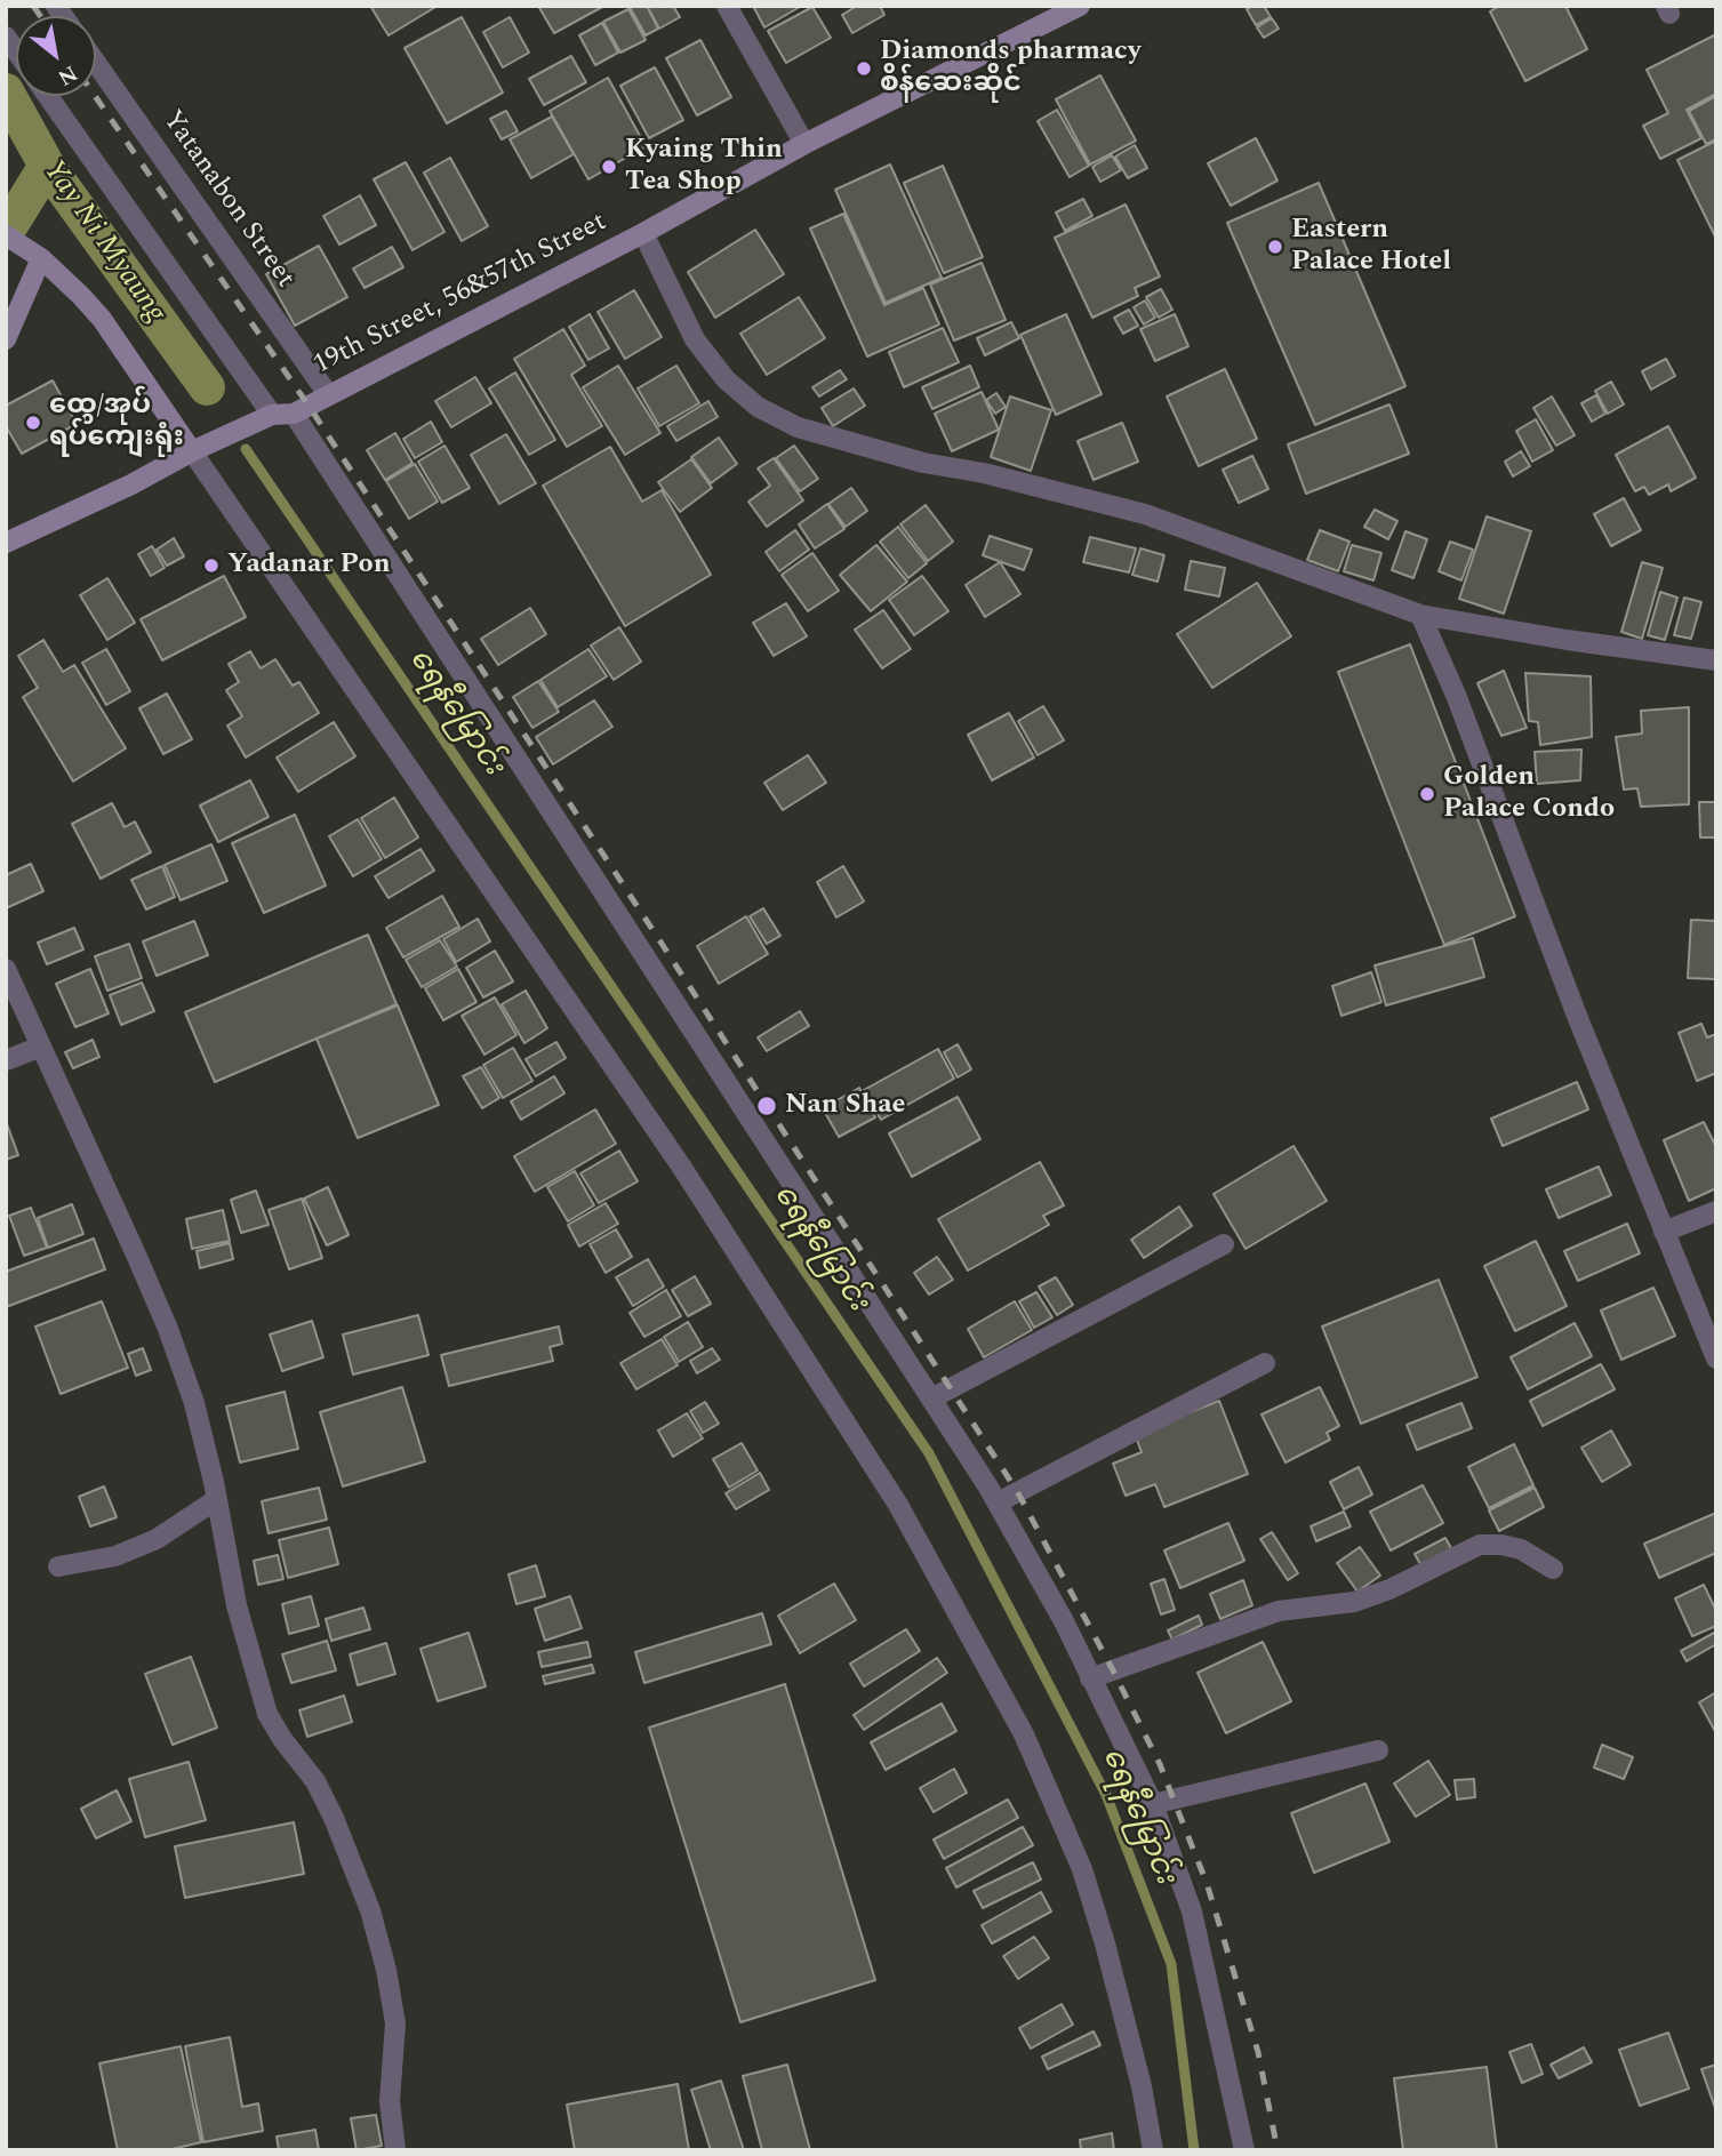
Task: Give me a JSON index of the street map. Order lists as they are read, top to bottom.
{
  "streets": {
    "street": ["Yatanabon Street", "19th Street, 56&57th Street"]
  },
  "crossings": [
    ["Yatanabon Street", "19th Street, 56&57th Street"]
  ],
  "water": ["Yay Ni Myaung", "ရေနီမြောင်း"],
  "places": [
    "Diamonds pharmacy စိန်ဆေးဆိုင်",
    "Kyaing Thin Tea Shop",
    "Eastern Palace Hotel",
    "ထွေ/အုပ် ရပ်ကျေးရုံး",
    "Yadanar Pon",
    "Golden Palace Condo",
    "Nan Shae"
  ],
  "north": "bottom right"
}
